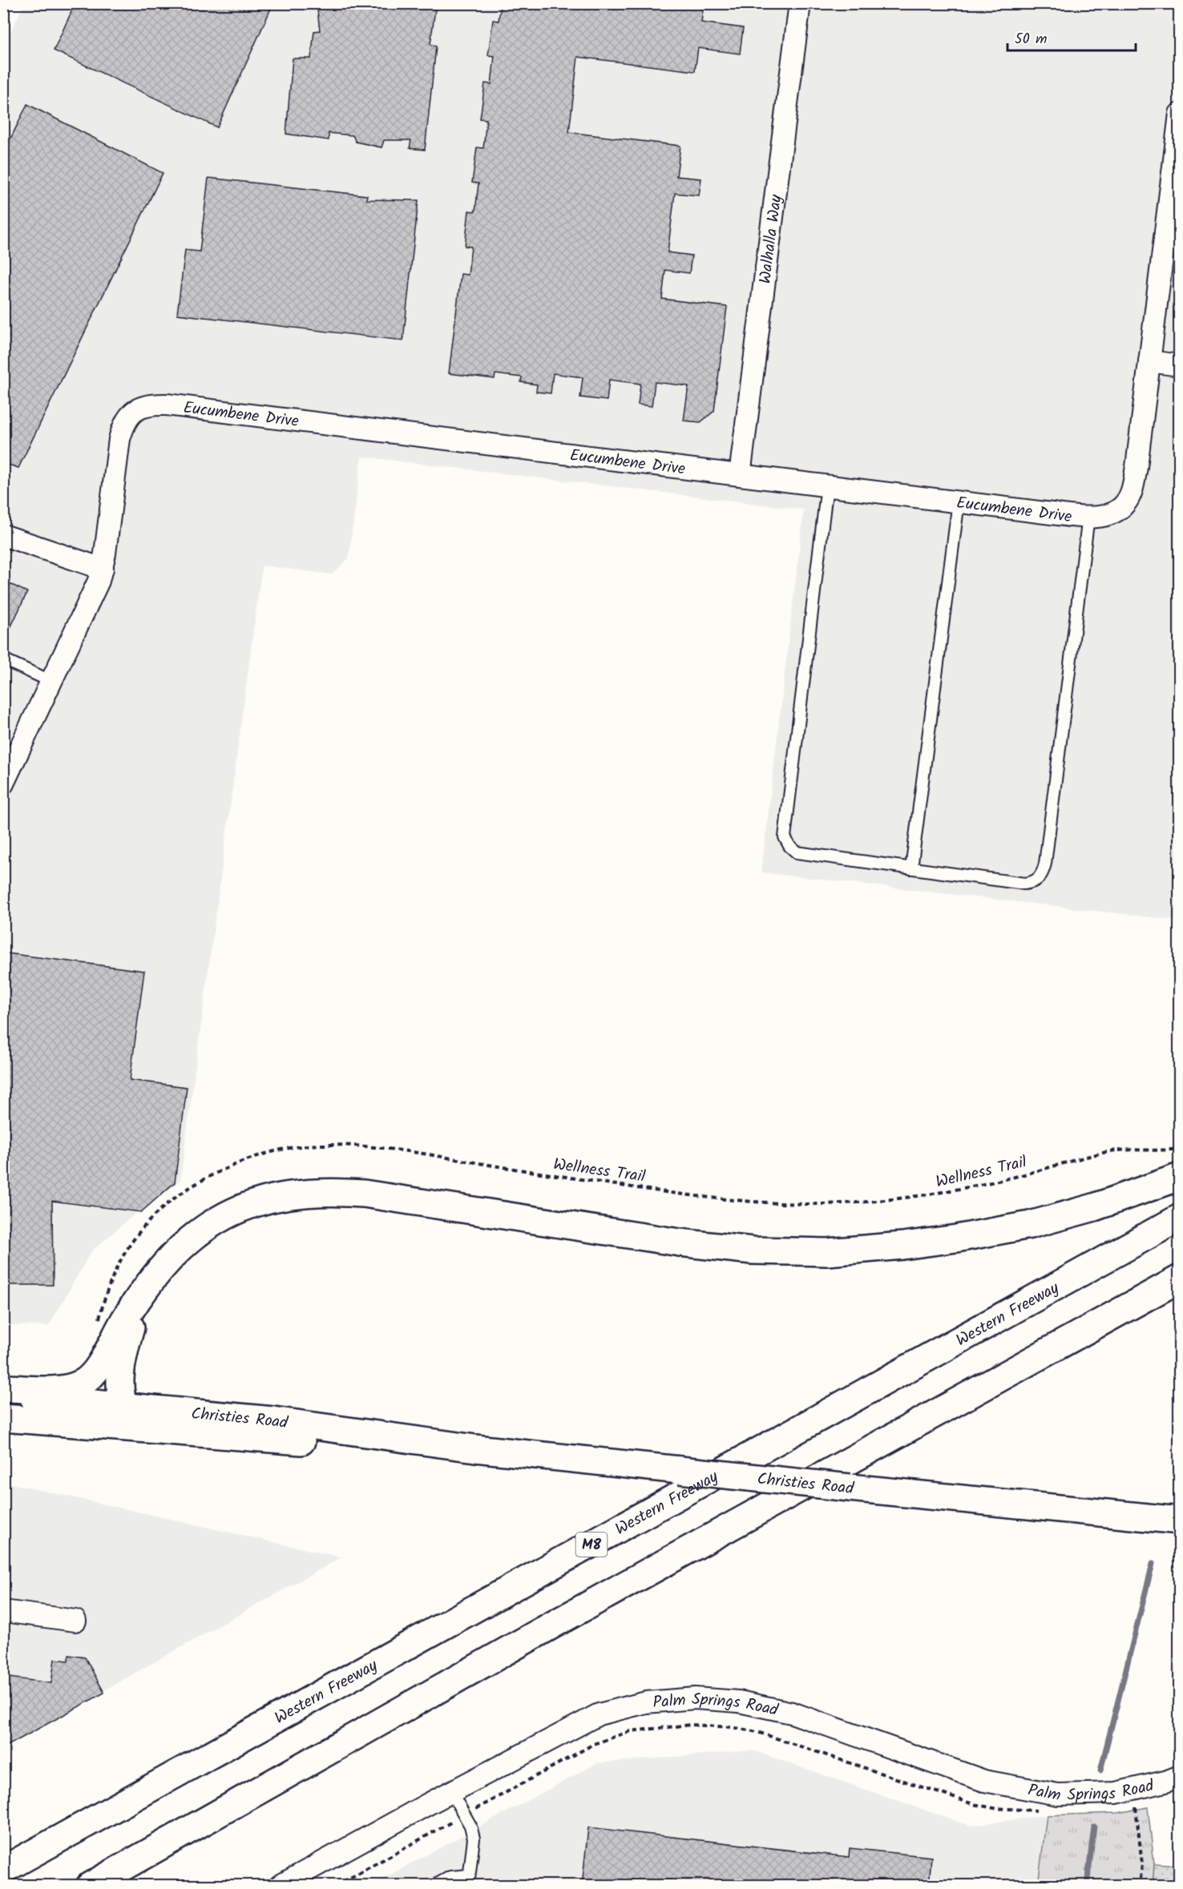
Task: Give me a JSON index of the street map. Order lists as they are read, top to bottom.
{
  "streets": {
    "main road": ["Western Freeway", "Christies Road", "M8"],
    "street": ["Walhalla Way", "Eucumbene Drive", "Palm Springs Road"],
    "path": ["Wellness Trail"]
  },
  "crossings": [
    ["Walhalla Way", "Eucumbene Drive"]
  ],
  "scale_bar": "50 m"
}
